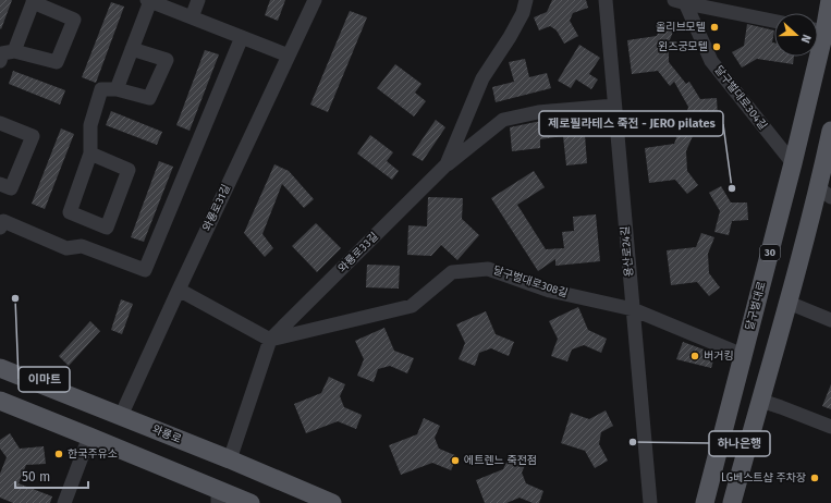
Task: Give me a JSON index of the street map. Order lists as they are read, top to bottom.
{
  "streets": {
    "main road": ["30", "달구벌대로", "와룡로"],
    "street": [
      "달구벌대로304길",
      "와룡로31길",
      "용산로24길",
      "와룡로33길",
      "달구벌대로308길"
    ]
  },
  "crossings": [
    ["달구벌대로304길", "달구벌대로"],
    ["와룡로31길", "와룡로"],
    ["용산로24길", "와룡로33길"],
    ["용산로24길", "달구벌대로308길"],
    ["와룡로33길", "달구벌대로308길"],
    ["와룡로33길", "와룡로"],
    ["달구벌대로308길", "달구벌대로"]
  ],
  "places": [
    "올리브모텔",
    "윈즈궁모텔",
    "제로필라테스 죽전 - JERO pilates",
    "이마트",
    "버거킹",
    "하나은행",
    "한국주유소",
    "에트렌느 죽전점",
    "LG베스트샵 주차장"
  ],
  "scale_bar": "50 m",
  "north": "right"
}
